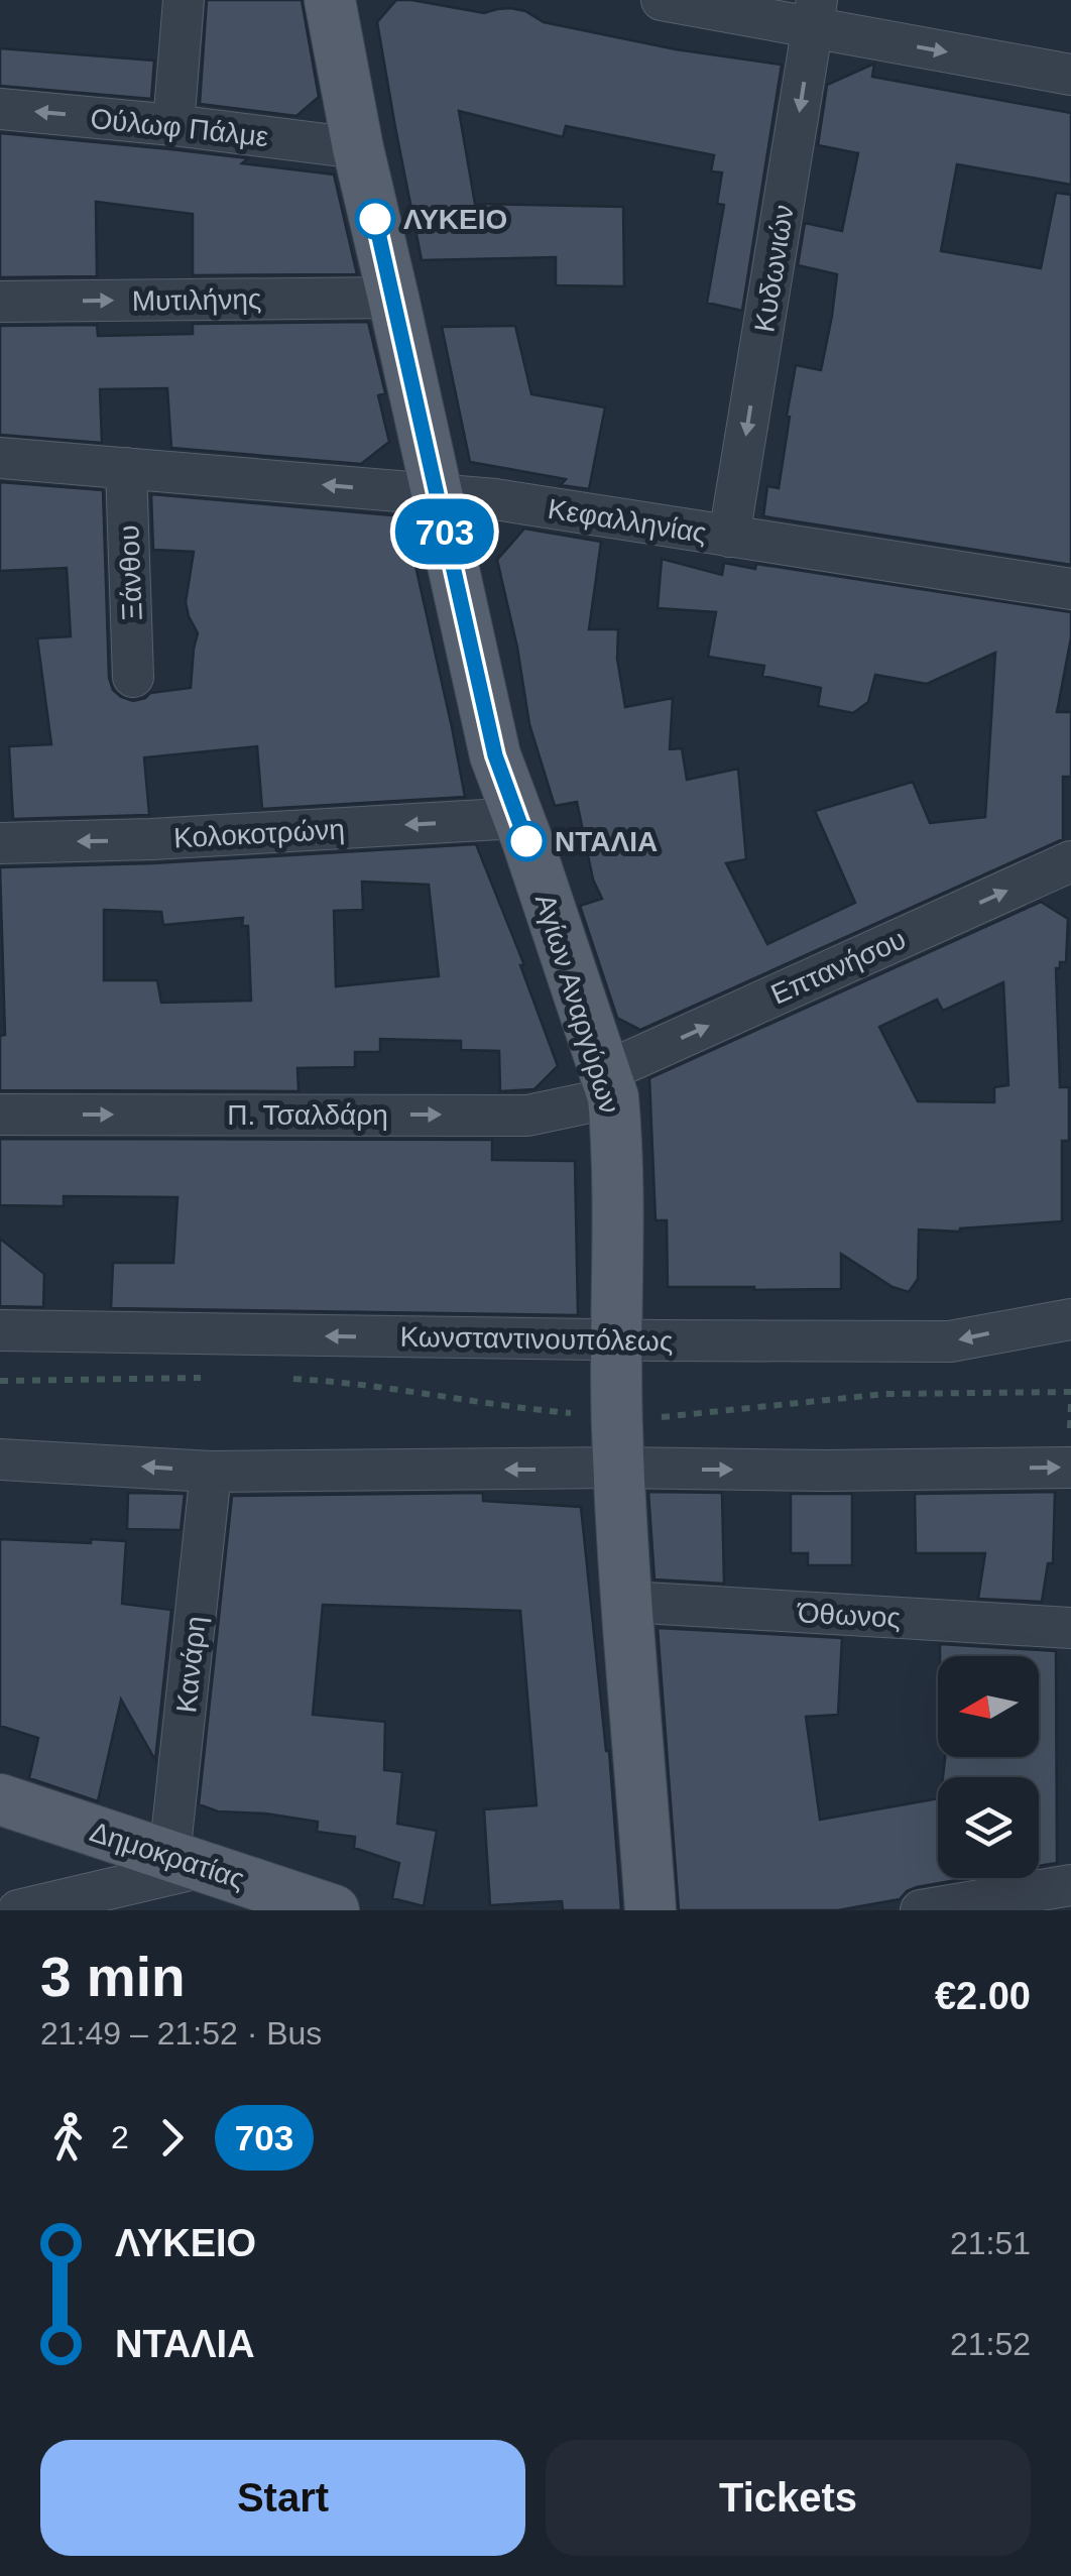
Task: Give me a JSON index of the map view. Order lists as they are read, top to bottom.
{
  "streets": {
    "main road": ["Αγίων Αναργύρων", "Δημοκρατίας"],
    "street": [
      "Ούλωφ Πάλμε",
      "Κυδωνιών",
      "Μυτιλήνης",
      "Κεφαλληνίας",
      "Ξάνθου",
      "Κολοκοτρώνη",
      "Επτανήσου",
      "Π. Τσαλδάρη",
      "Κωνσταντινουπόλεως",
      "Όθωνος",
      "Κανάρη"
    ]
  },
  "crossings": [
    ["Ούλωφ Πάλμε", "Αγίων Αναργύρων"],
    ["Κυδωνιών", "Κεφαλληνίας"],
    ["Μυτιλήνης", "Αγίων Αναργύρων"],
    ["Κεφαλληνίας", "Ξάνθου"],
    ["Κεφαλληνίας", "Αγίων Αναργύρων"],
    ["Κολοκοτρώνη", "Αγίων Αναργύρων"],
    ["Επτανήσου", "Αγίων Αναργύρων"],
    ["Επτανήσου", "Π. Τσαλδάρη"],
    ["Αγίων Αναργύρων", "Π. Τσαλδάρη"],
    ["Αγίων Αναργύρων", "Κωνσταντινουπόλεως"],
    ["Αγίων Αναργύρων", "Όθωνος"],
    ["Κανάρη", "Δημοκρατίας"]
  ],
  "one_way": [
    "Ούλωφ Πάλμε",
    "Κυδωνιών",
    "Μυτιλήνης",
    "Κολοκοτρώνη",
    "Επτανήσου"
  ],
  "places": ["ΛΥΚΕΙΟ", "ΝΤΑΛΙΑ"],
  "lines": ["bus line 703"],
  "north": "left",
  "page": {
    "on_map": "703",
    "heading": ["3 min", "21:49 – 21:52 · Bus", "€2.00"],
    "legs": ["2", "703"],
    "list": [
      {
        "name": "ΛΥΚΕΙΟ",
        "value": "21:51"
      },
      {
        "name": "ΝΤΑΛΙΑ",
        "value": "21:52"
      }
    ],
    "buttons": ["Start", "Tickets"]
  }
}
